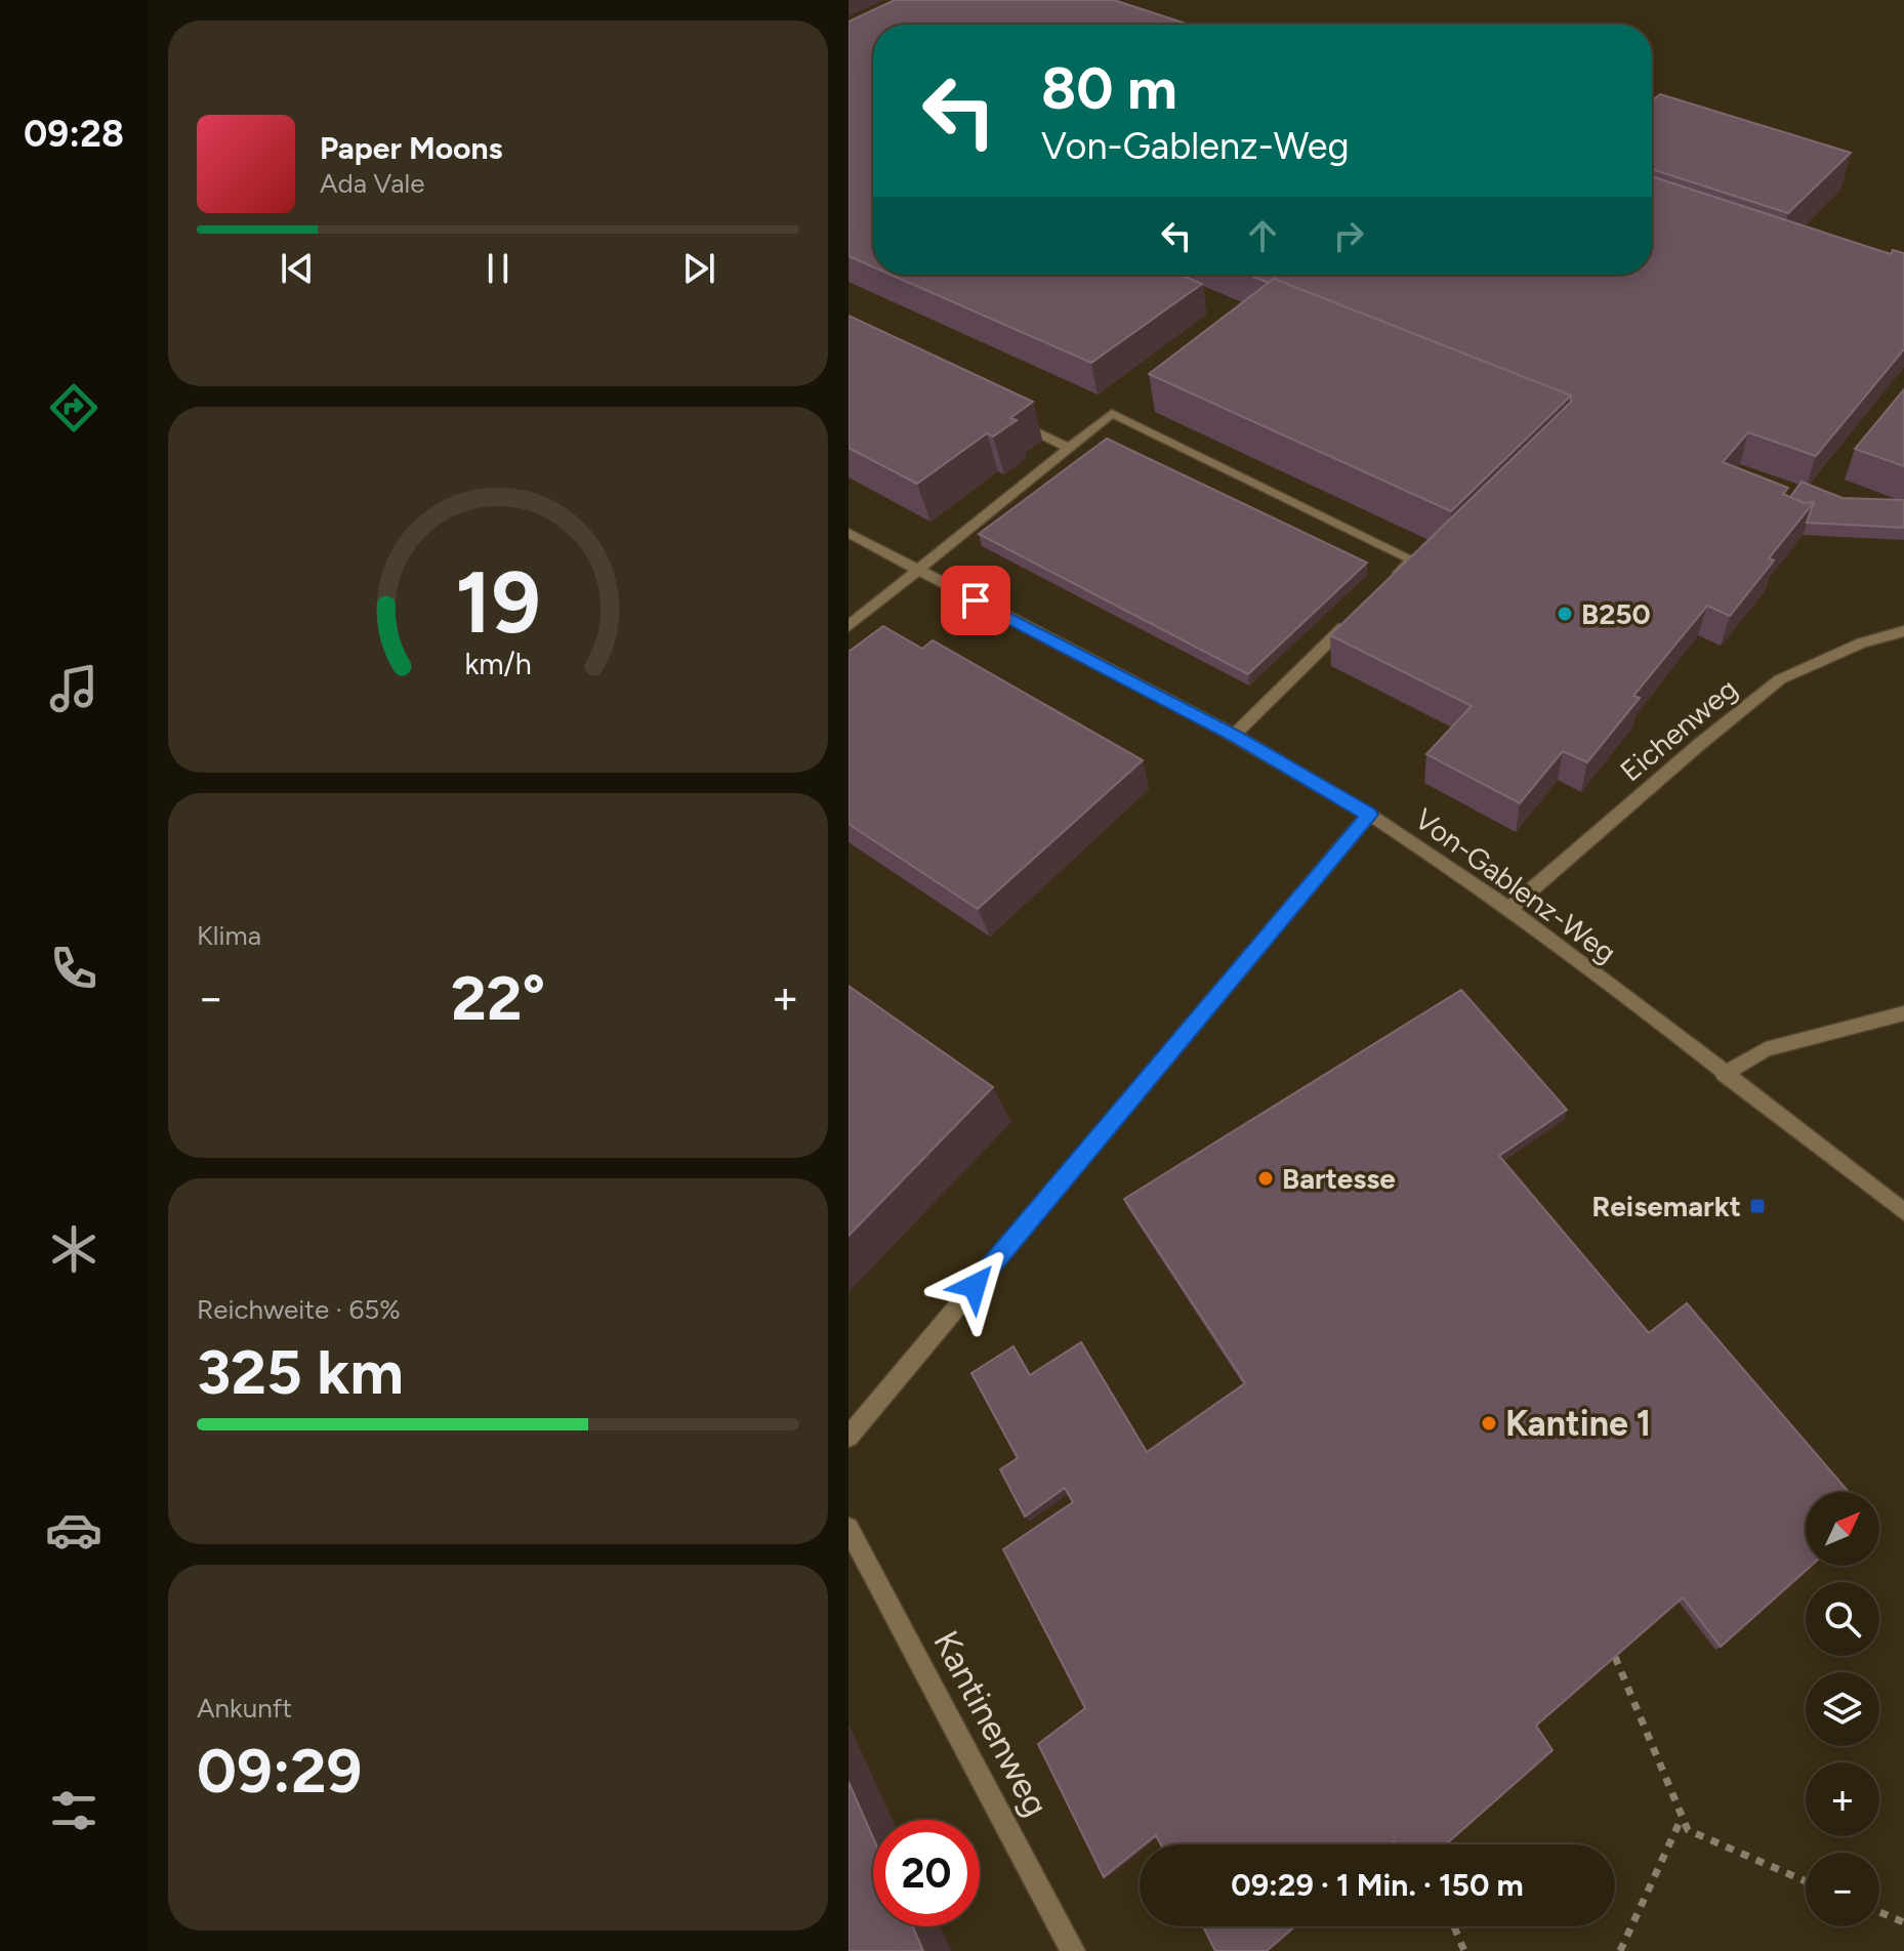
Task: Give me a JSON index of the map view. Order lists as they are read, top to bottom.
{
  "streets": {
    "lane": ["Eichenweg", "Von-Gablenz-Weg", "Kantinenweg"]
  },
  "crossings": [
    ["Eichenweg", "Von-Gablenz-Weg"]
  ],
  "places": {
    "other": ["B250", "Bartesse", "Kantine 1"],
    "transit": ["Reisemarkt"]
  },
  "north": "top right",
  "page": {
    "tabs": "09:28",
    "turn": ["80 m", "Von-Gablenz-Weg"],
    "song": ["Paper Moons", "Ada Vale"],
    "tile": [
      "Klima",
      ["Reichweite · 65%", "325 km"],
      ["Ankunft", "09:29"]
    ],
    "heat": ["−", "22°", "+"],
    "map_buttons": ["+", "−"],
    "limit": "20",
    "trip": "09:29 · 1 Min. · 150 m",
    "gauge": ["19", "km/h"]
  }
}
